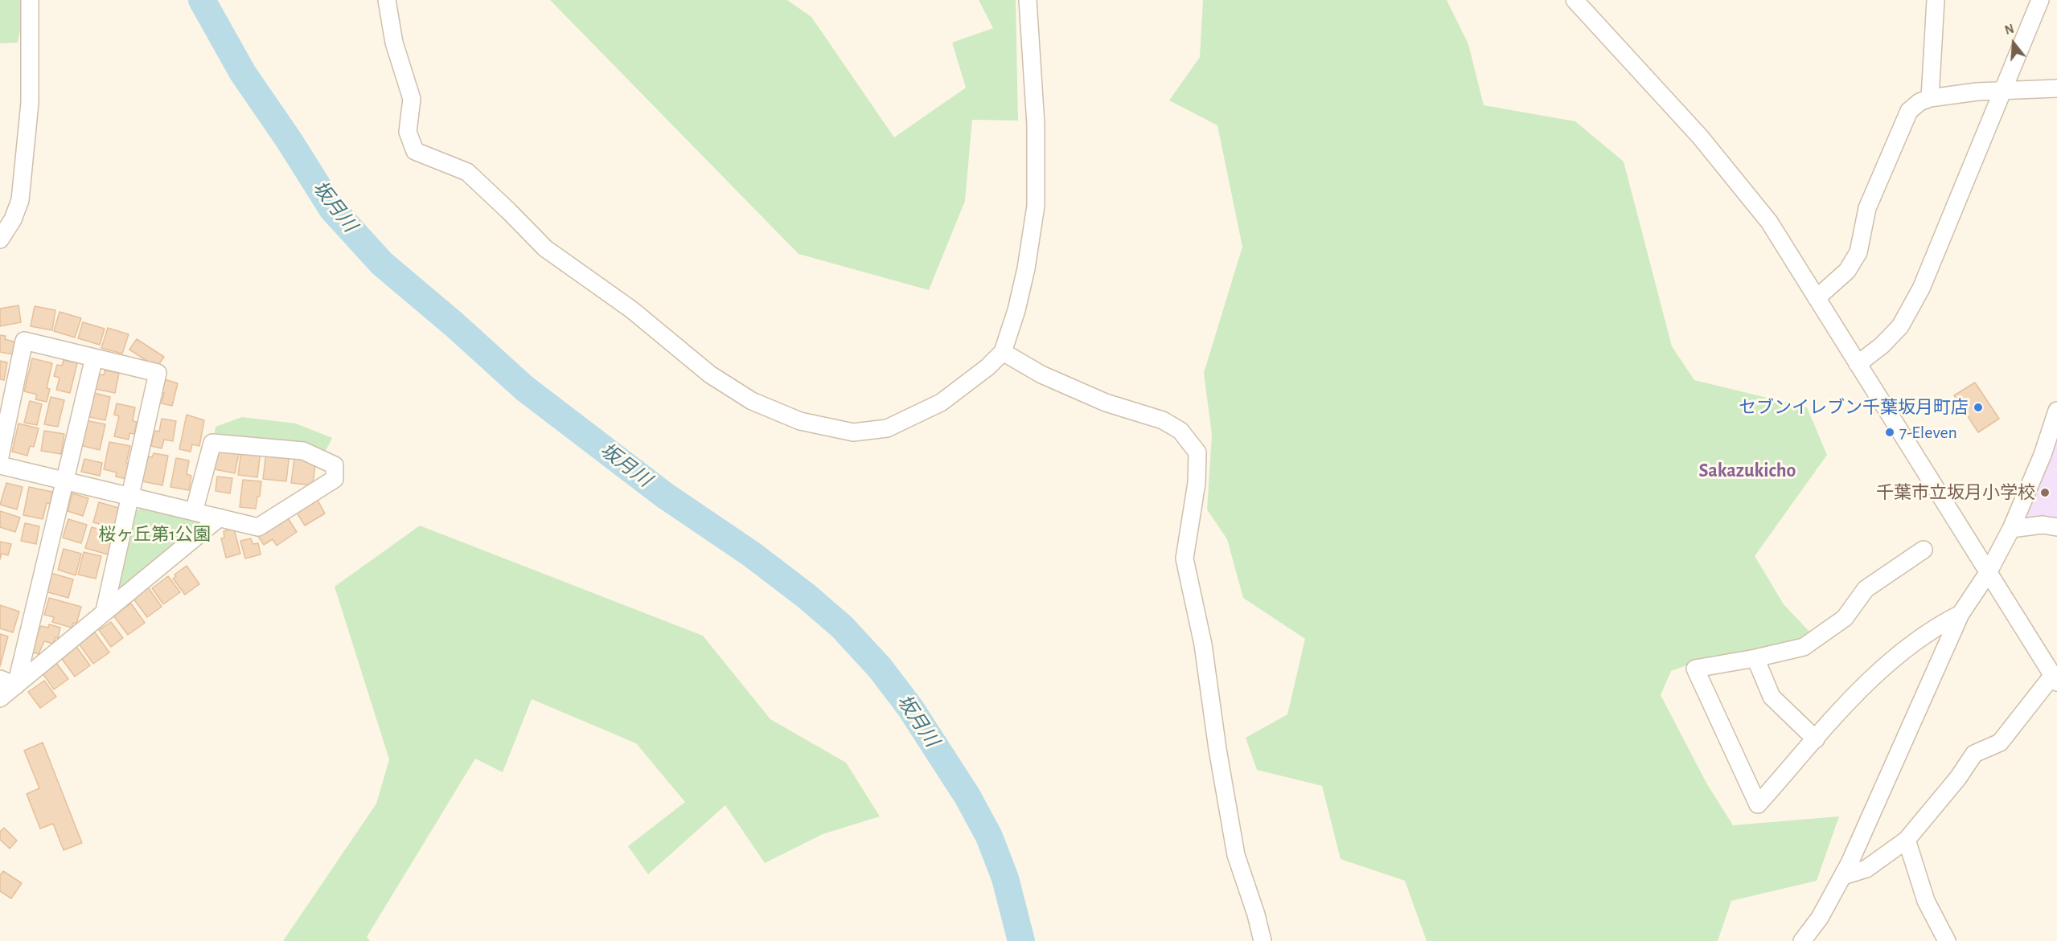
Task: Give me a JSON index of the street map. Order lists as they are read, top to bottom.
{
  "districts": ["Sakazukicho"],
  "water": ["坂月川"],
  "parks": ["桜ヶ丘第1公園"],
  "places": ["セブンイレブン千葉坂月町店", "7-Eleven", "千葉市立坂月小学校"],
  "north": "top"
}
